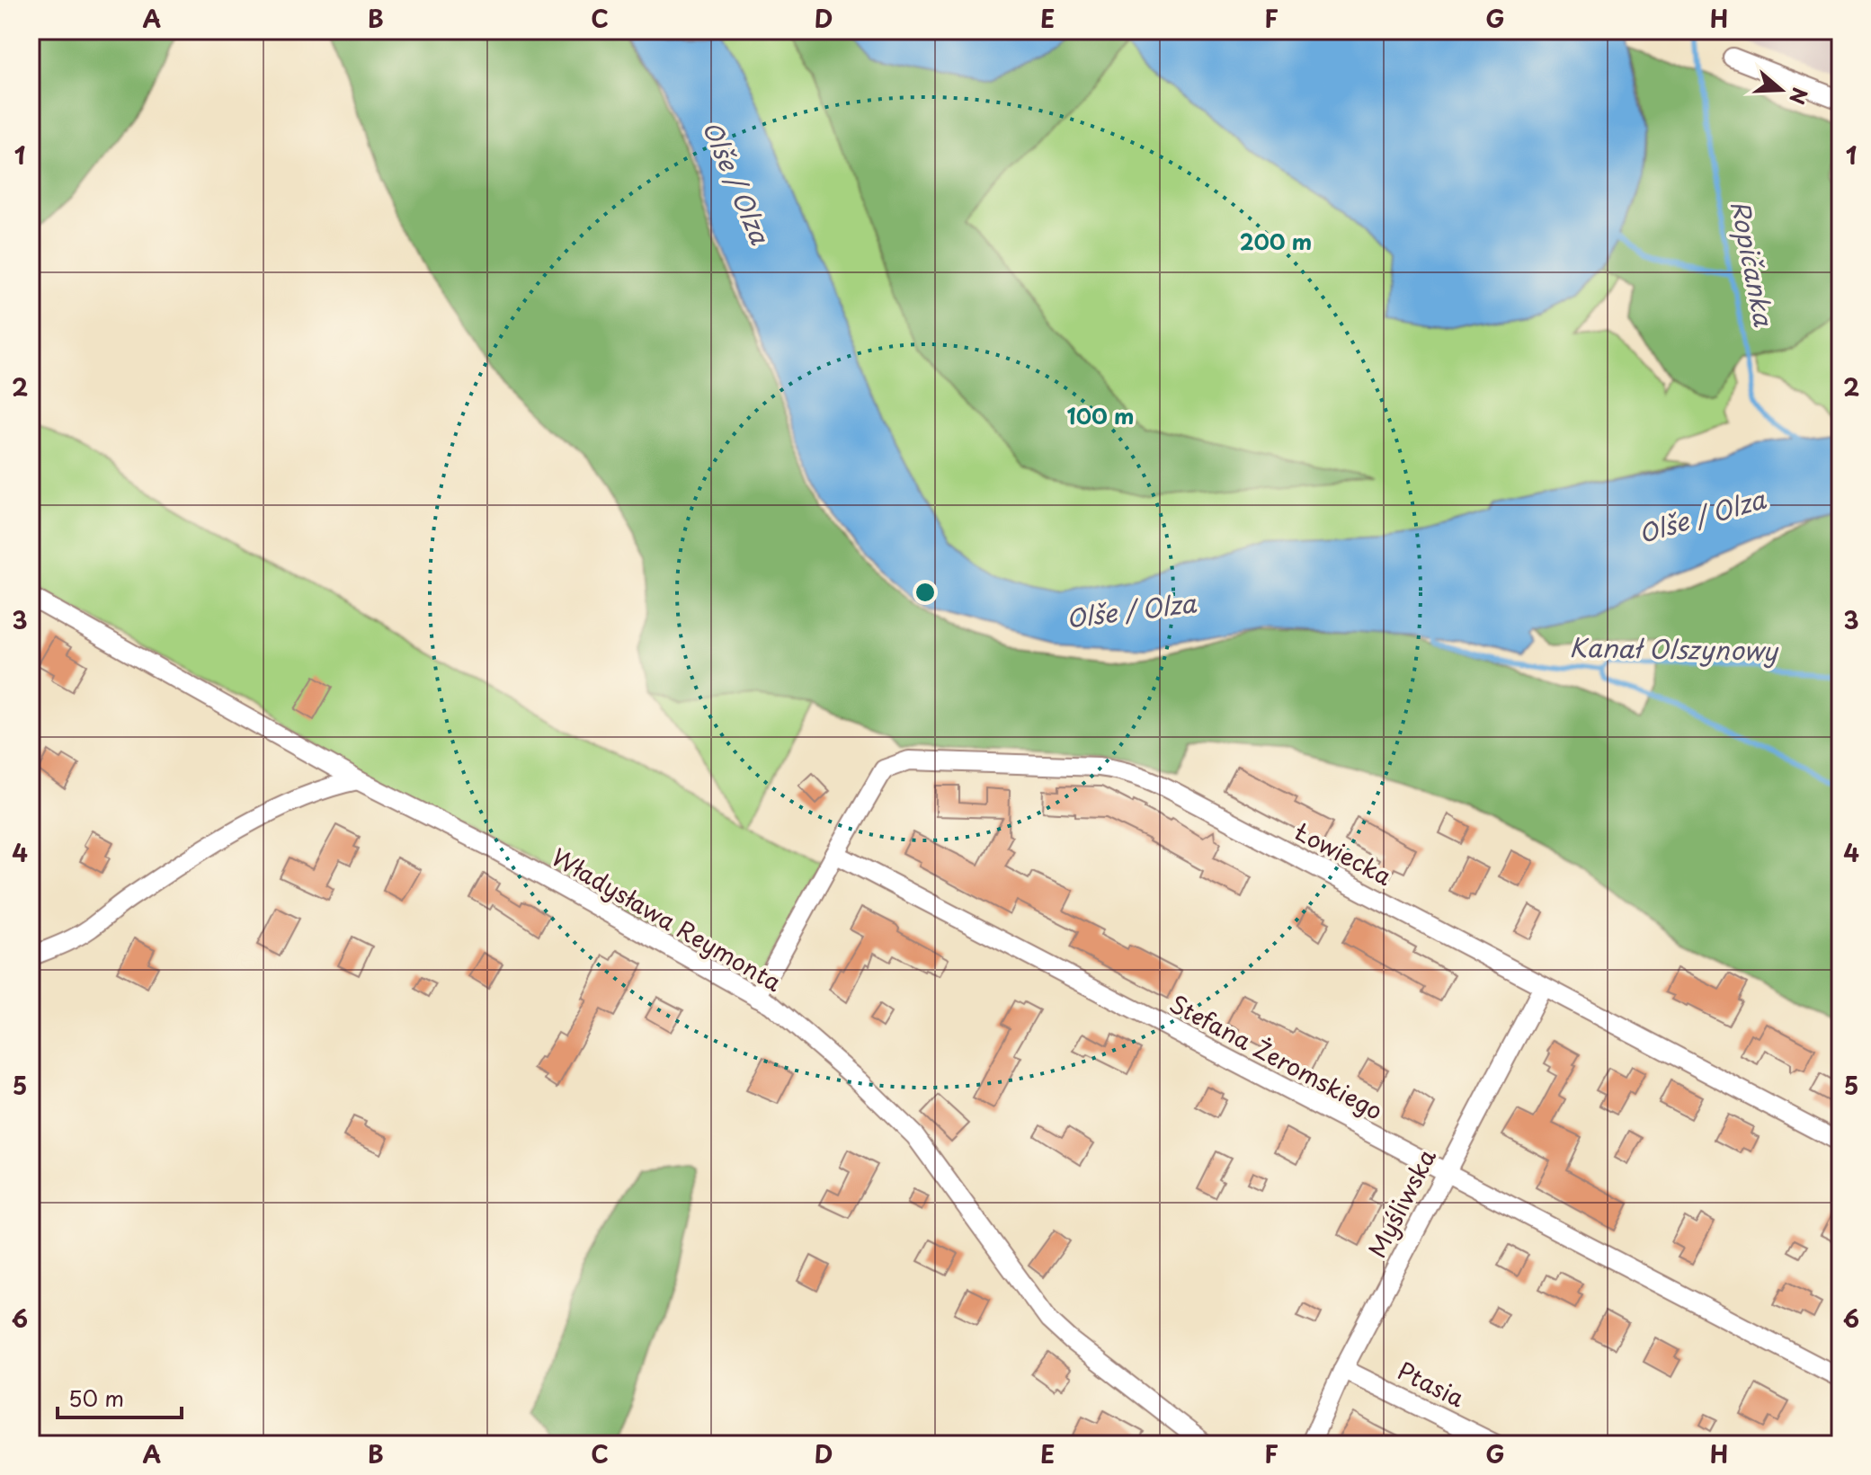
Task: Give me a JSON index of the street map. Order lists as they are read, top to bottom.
{
  "streets": {
    "street": [
      "Łowiecka",
      "Władysława Reymonta",
      "Stefana Żeromskiego",
      "Myśliwska",
      "Ptasia"
    ]
  },
  "crossings": [
    ["Łowiecka", "Stefana Żeromskiego"],
    ["Łowiecka", "Myśliwska"],
    ["Stefana Żeromskiego", "Myśliwska"],
    ["Myśliwska", "Ptasia"]
  ],
  "water": ["Olše / Olza", "Ropičanka", "Kanał Olszynowy"],
  "scale_bar": "50 m",
  "north": "right",
  "grid": {
    "columns": [
      "A",
      "B",
      "C",
      "D",
      "E",
      "F",
      "G",
      "H"
    ],
    "rows": [
      "1",
      "2",
      "3",
      "4",
      "5",
      "6"
    ]
  },
  "rings": ["200 m", "100 m"]
}
